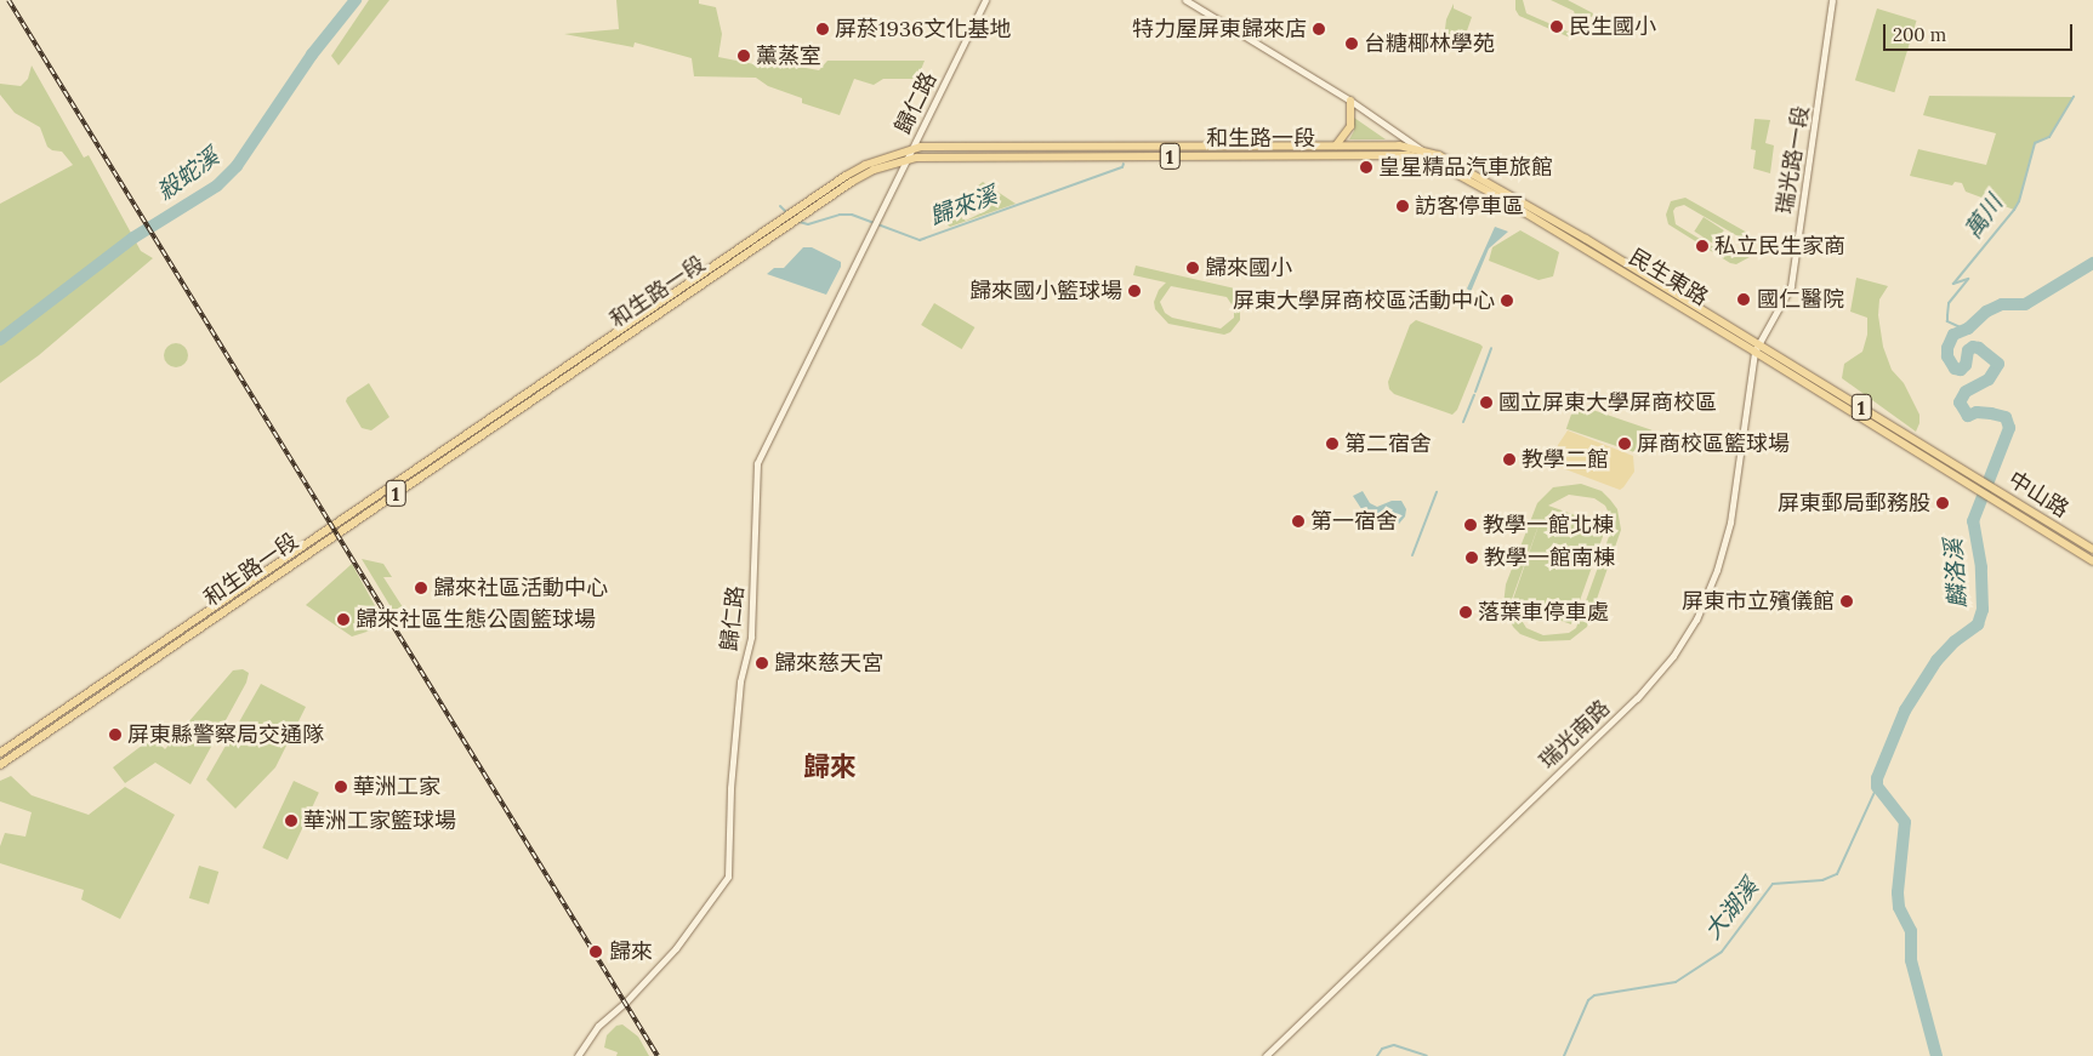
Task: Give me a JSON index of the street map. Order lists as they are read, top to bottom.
{
  "streets": {
    "main road": [
      "和生路一段",
      "1",
      "民生東路",
      "中山路"
    ],
    "street": ["歸仁路", "瑞光路一段", "瑞光南路"]
  },
  "crossings": [
    ["歸仁路", "和生路一段"],
    ["和生路一段", "民生東路"],
    ["瑞光路一段", "民生東路"],
    ["瑞光路一段", "瑞光南路"],
    ["民生東路", "中山路"],
    ["民生東路", "瑞光南路"]
  ],
  "districts": ["歸來"],
  "water": [
    "殺蛇溪",
    "歸來溪",
    "萬川",
    "麟洛溪",
    "大湖溪"
  ],
  "places": [
    "民生國小",
    "屏菸1936文化基地",
    "特力屋屏東歸來店",
    "台糖椰林學苑",
    "薰蒸室",
    "皇星精品汽車旅館",
    "訪客停車區",
    "私立民生家商",
    "歸來國小",
    "歸來國小籃球場",
    "國仁醫院",
    "屏東大學屏商校區活動中心",
    "國立屏東大學屏商校區",
    "第二宿舍",
    "屏商校區籃球場",
    "教學二館",
    "屏東郵局郵務股",
    "第一宿舍",
    "教學一館北棟",
    "教學一館南棟",
    "歸來社區活動中心",
    "屏東市立殯儀館",
    "落葉車停車處",
    "歸來社區生態公園籃球場",
    "歸來慈天宮",
    "屏東縣警察局交通隊",
    "華洲工家",
    "華洲工家籃球場",
    "歸來"
  ],
  "scale_bar": "200 m"
}
